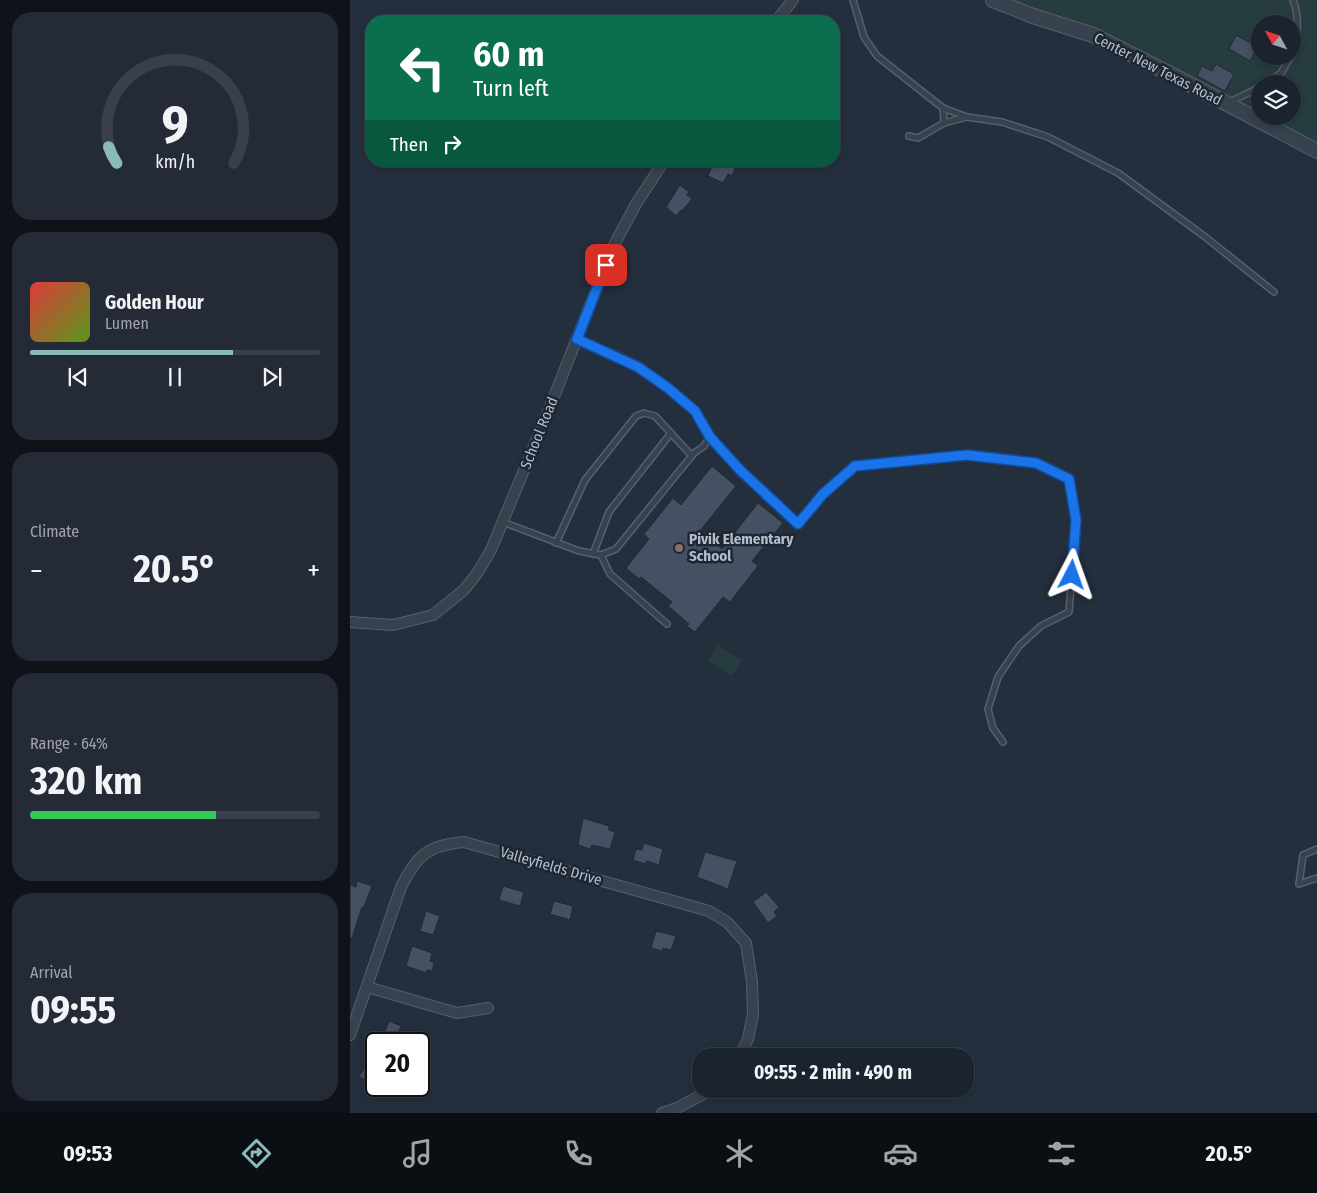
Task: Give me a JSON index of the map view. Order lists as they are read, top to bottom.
{
  "streets": {
    "street": ["Center New Texas Road", "School Road", "Valleyfields Drive"]
  },
  "places": ["Pivik Elementary School"],
  "north": "top left",
  "page": {
    "turn": ["60 m", "Turn left"],
    "then": "Then",
    "song": ["Golden Hour", "Lumen"],
    "tile": [
      "Climate",
      ["Range · 64%", "320 km"],
      ["Arrival", "09:55"]
    ],
    "heat": ["−", "20.5°", "+"],
    "limit": "20",
    "trip": "09:55 · 2 min · 490 m",
    "tabs": ["09:53", "20.5°"],
    "gauge": ["9", "km/h"]
  }
}
